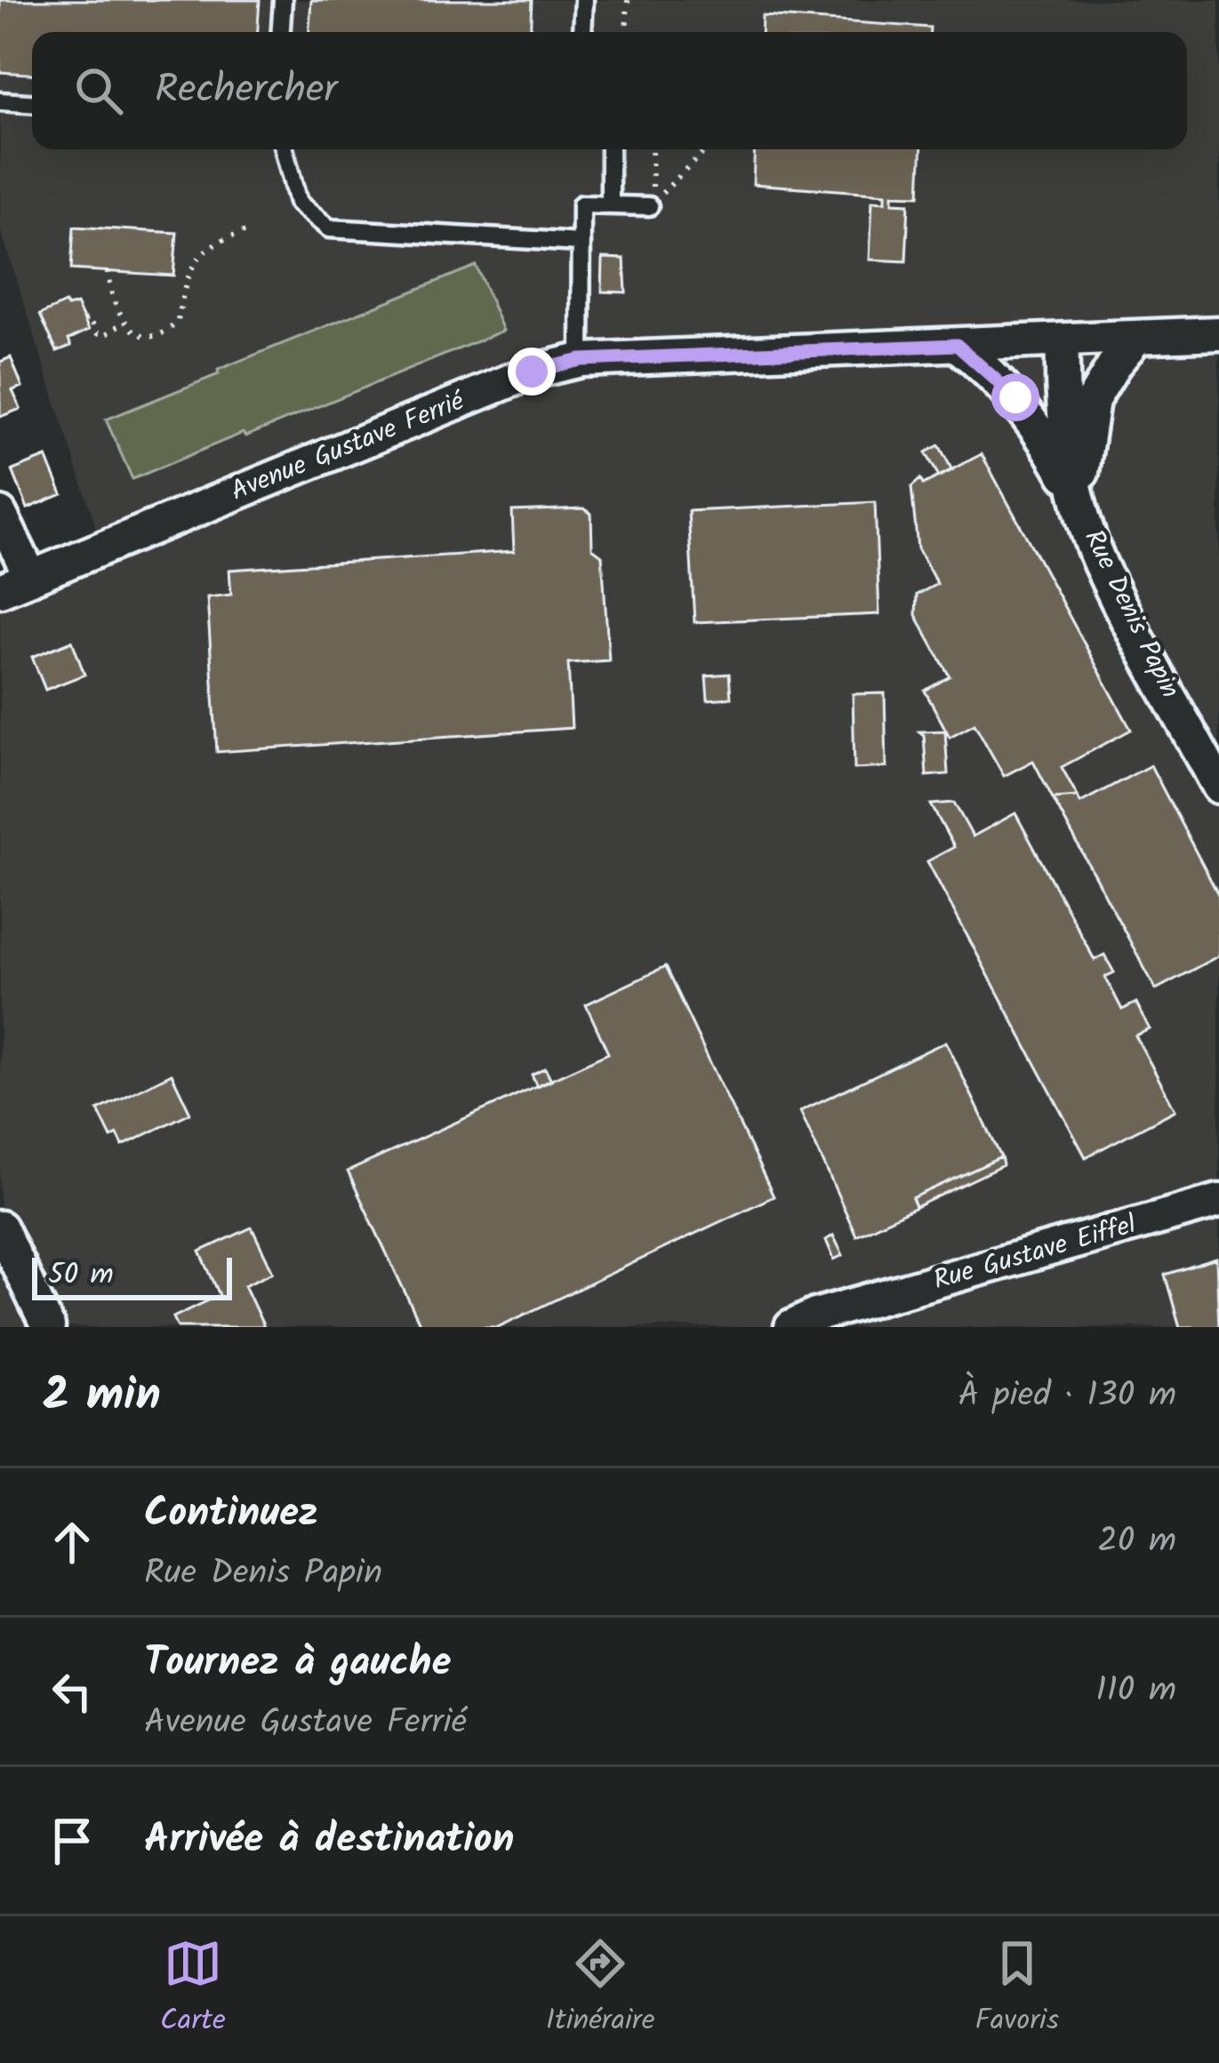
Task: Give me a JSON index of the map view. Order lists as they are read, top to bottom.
{
  "streets": {
    "street": ["Avenue Gustave Ferrié", "Rue Denis Papin", "Rue Gustave Eiffel"]
  },
  "crossings": [
    ["Avenue Gustave Ferrié", "Rue Denis Papin"]
  ],
  "scale_bar": "50 m",
  "page": {
    "search": "Rechercher",
    "scale": "50 m",
    "heading": ["2 min", "À pied · 130 m"],
    "list": [
      ["Continuez", "Rue Denis Papin", "20 m"],
      ["Tournez à gauche", "Avenue Gustave Ferrié", "110 m"],
      "Arrivée à destination"
    ],
    "nav": ["Carte", "Itinéraire", "Favoris"]
  }
}
